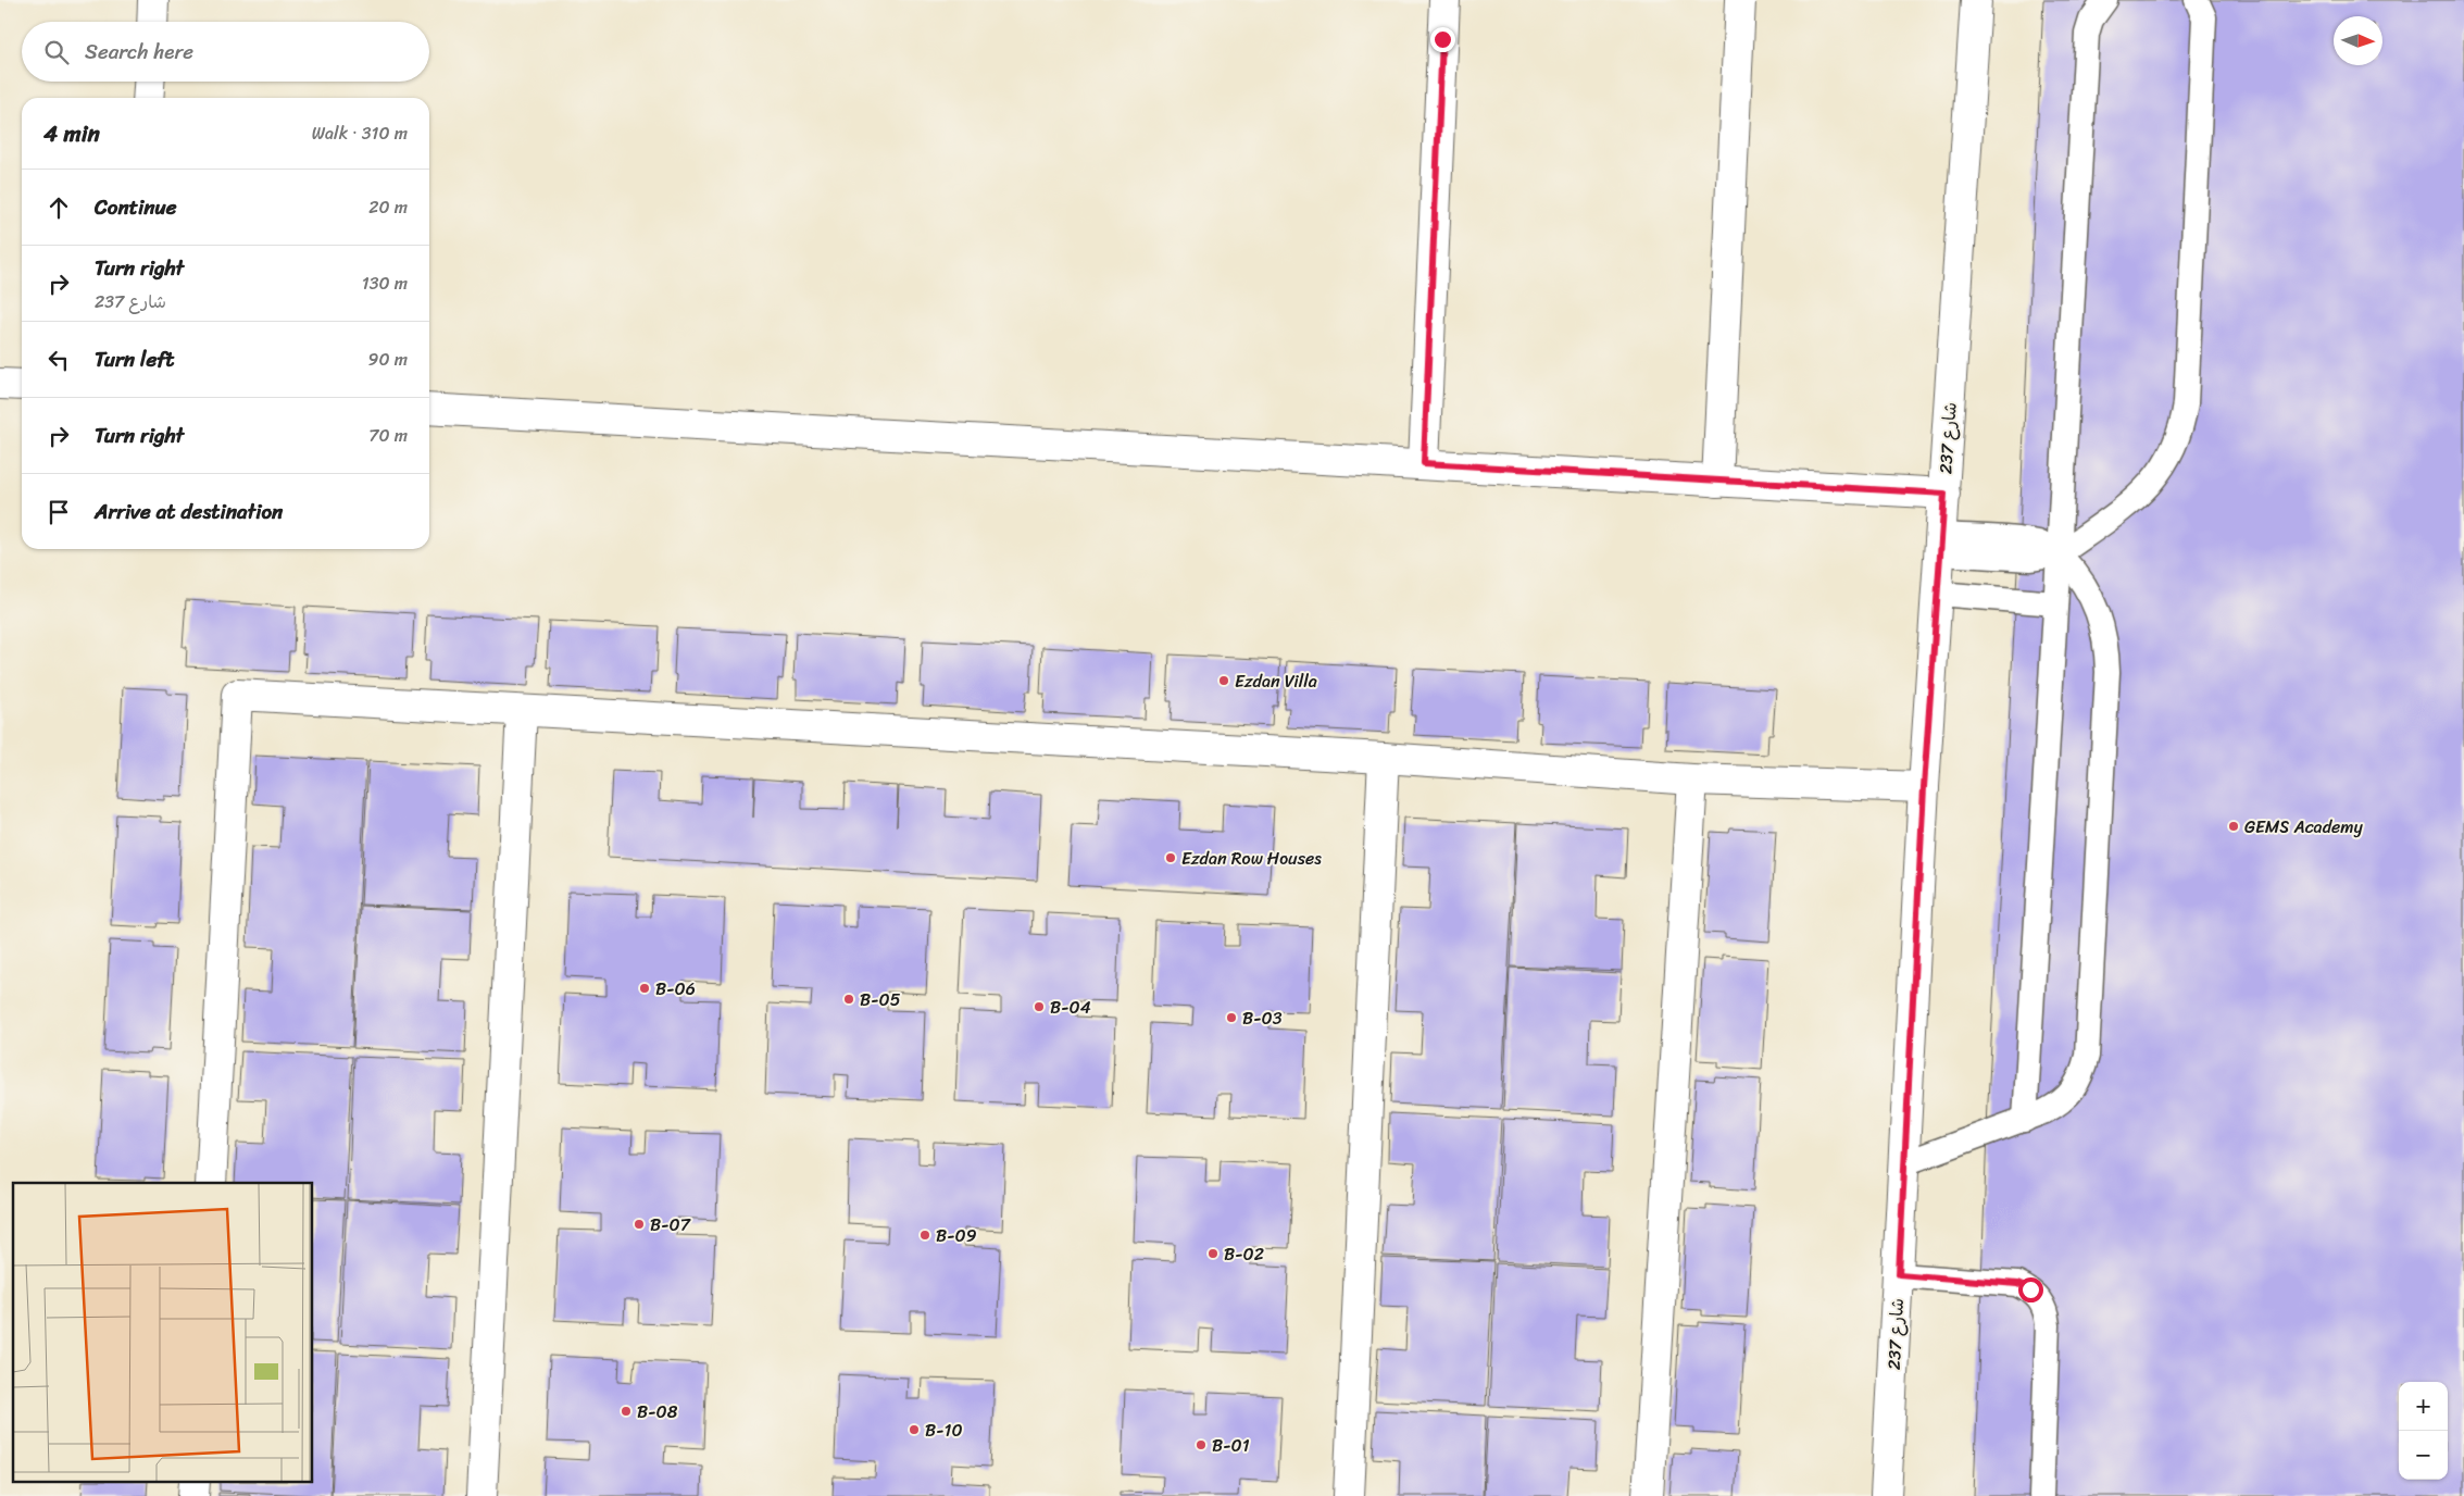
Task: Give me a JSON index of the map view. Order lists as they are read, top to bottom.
{
  "streets": {
    "street": ["شارع 237"]
  },
  "places": [
    "Ezdan Villa",
    "GEMS Academy",
    "Ezdan Row Houses",
    "B-06",
    "B-05",
    "B-04",
    "B-03",
    "B-07",
    "B-09",
    "B-02",
    "B-08",
    "B-10",
    "B-01"
  ],
  "north": "right",
  "page": {
    "search": "Search here",
    "heading": ["4 min", "Walk · 310 m"],
    "list": [
      ["Continue", "20 m"],
      ["Turn right", "شارع 237", "130 m"],
      ["Turn left", "90 m"],
      ["Turn right", "70 m"],
      "Arrive at destination"
    ],
    "map_buttons": ["+", "−"]
  }
}
